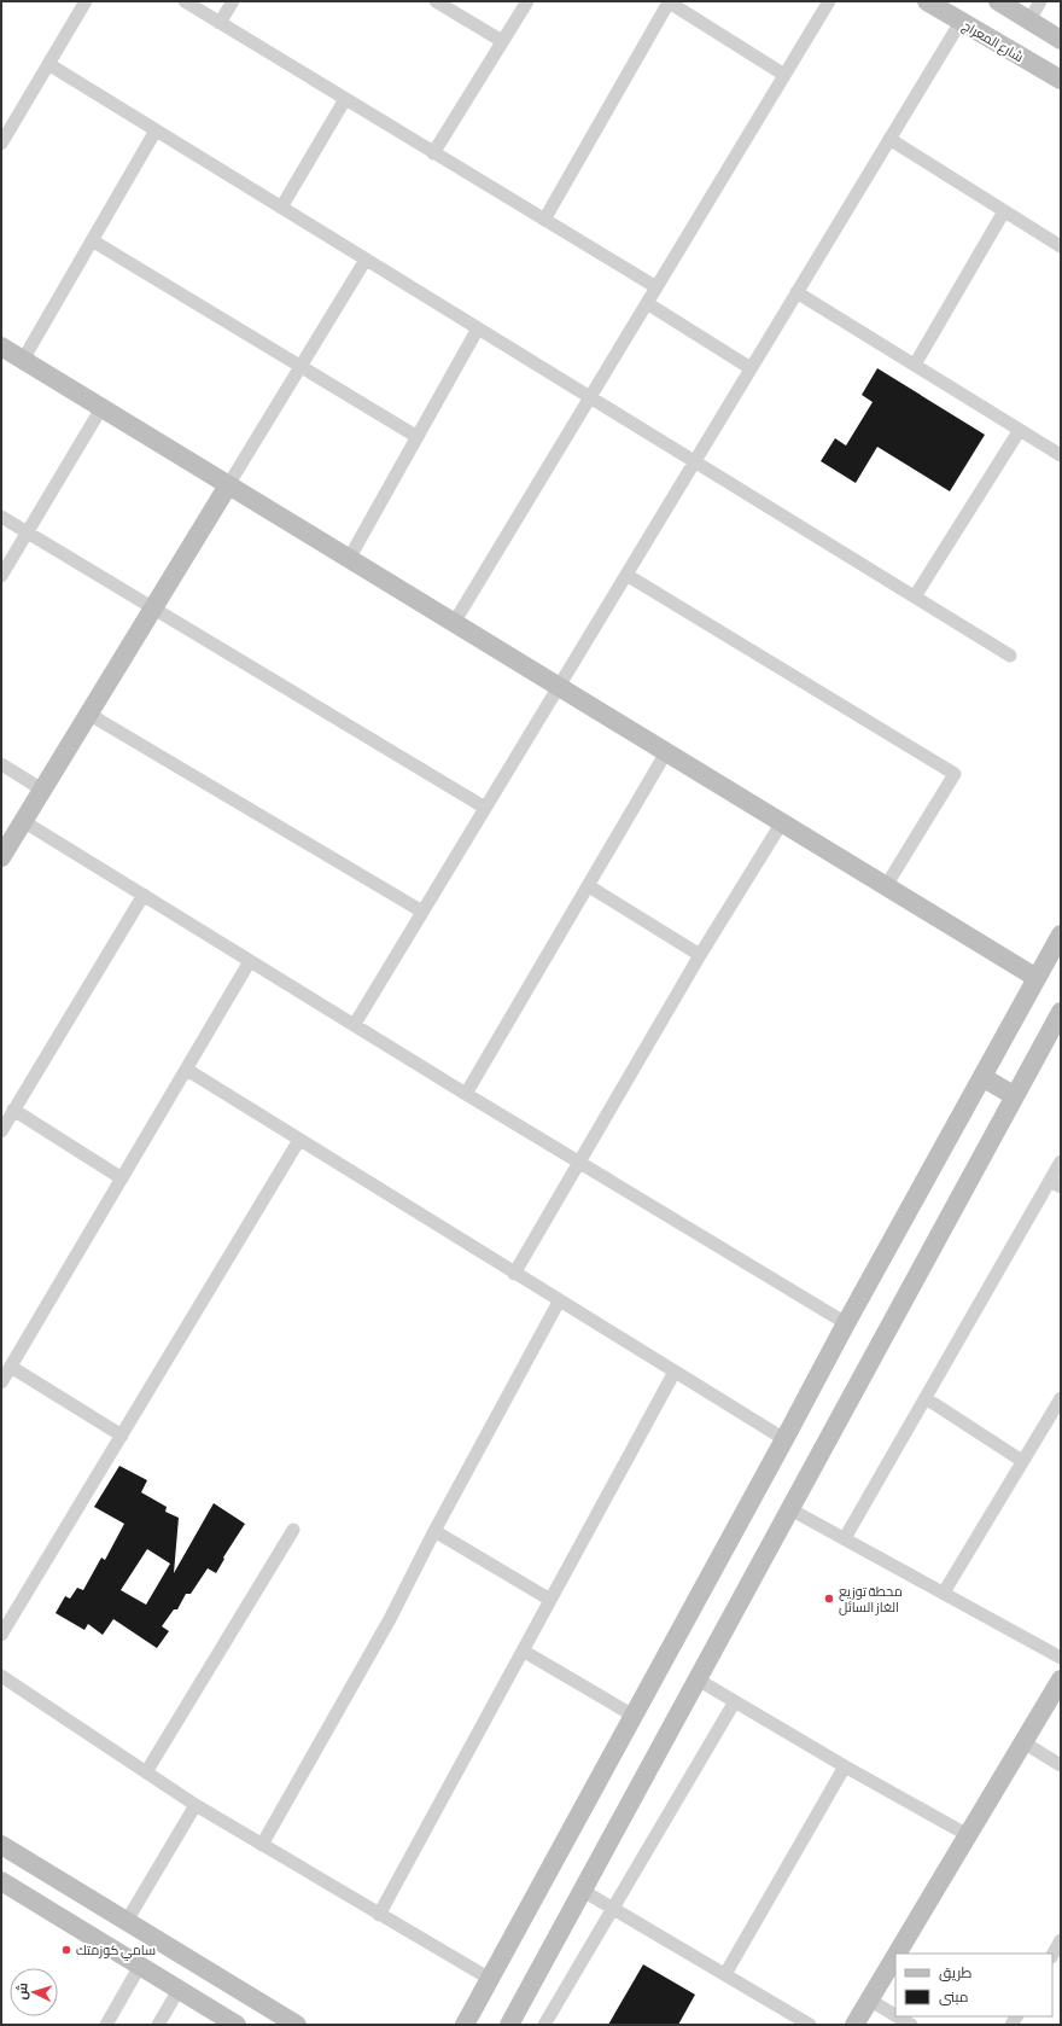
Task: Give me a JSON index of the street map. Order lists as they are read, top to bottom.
{
  "streets": {
    "main road": ["شارع المعراج"]
  },
  "places": ["محطة توزيع الغاز السائل", "سامي كوزمتك"],
  "legend": ["طريق", "مبنى"],
  "north": "left"
}
